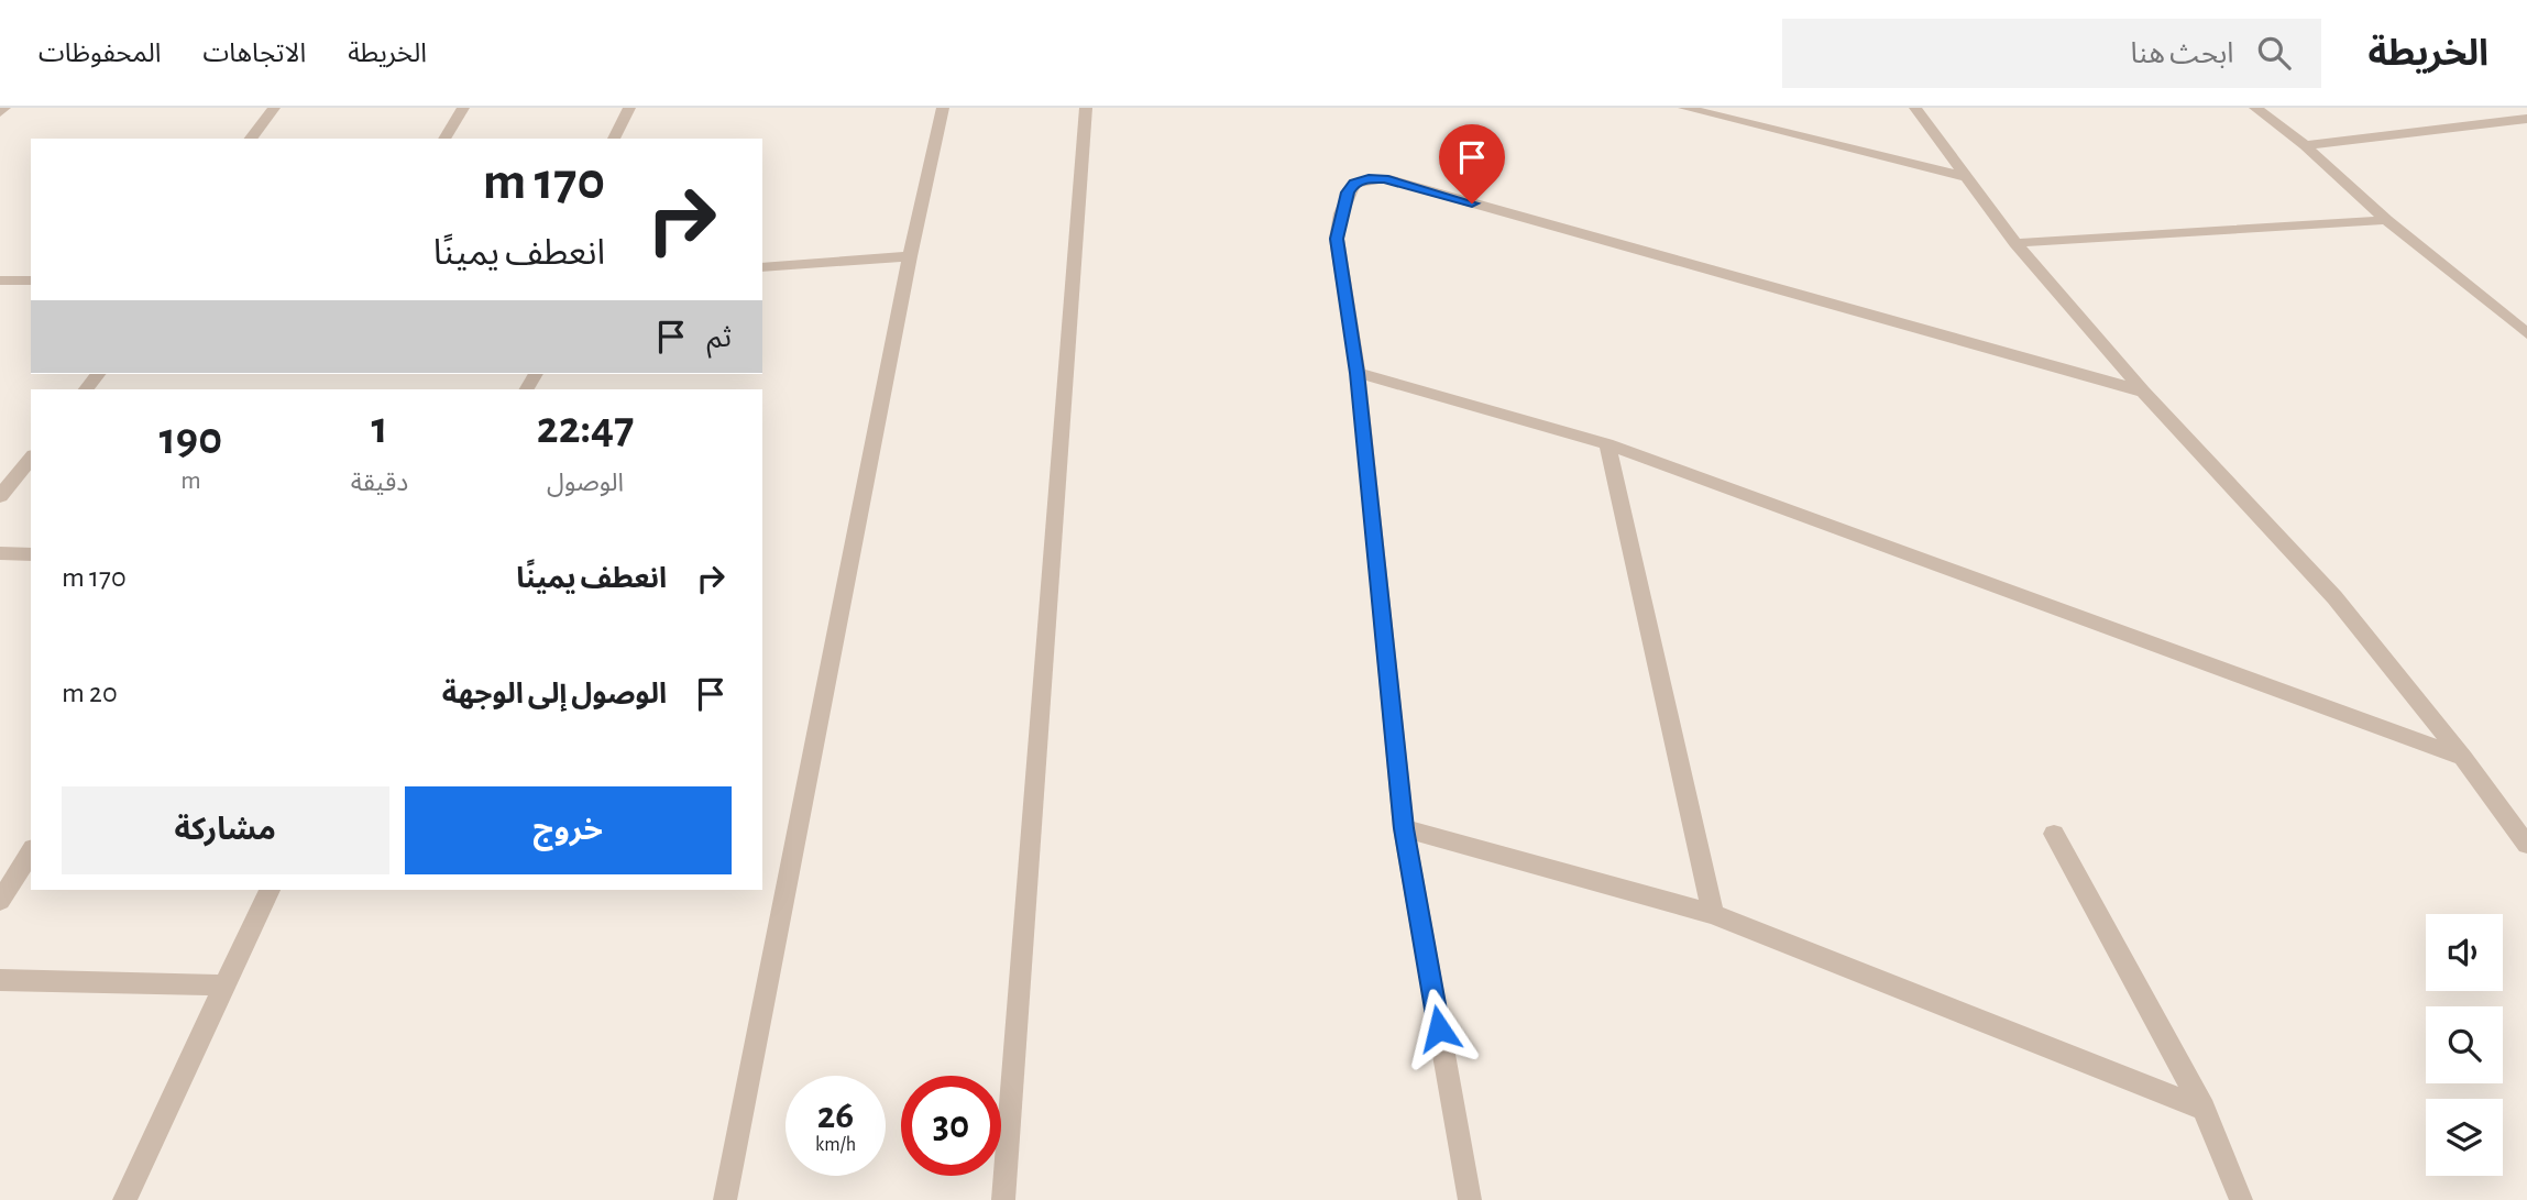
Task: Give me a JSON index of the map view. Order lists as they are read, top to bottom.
{
  "page": {
    "header": "الخريطة",
    "search": "ابحث هنا",
    "nav": ["الخريطة", "الاتجاهات", "المحفوظات"],
    "turn": ["170 m", "انعطف يمينًا"],
    "then": "ثم",
    "eta": [
      "22:47",
      "الوصول",
      "1",
      "دقيقة",
      "190",
      "m"
    ],
    "list": [
      {
        "name": "انعطف يمينًا",
        "value": "170 m"
      },
      {
        "name": "الوصول إلى الوجهة",
        "value": "20 m"
      }
    ],
    "buttons": ["خروج", "مشاركة"],
    "speed": "26 km/h",
    "limit": "30"
  }
}
